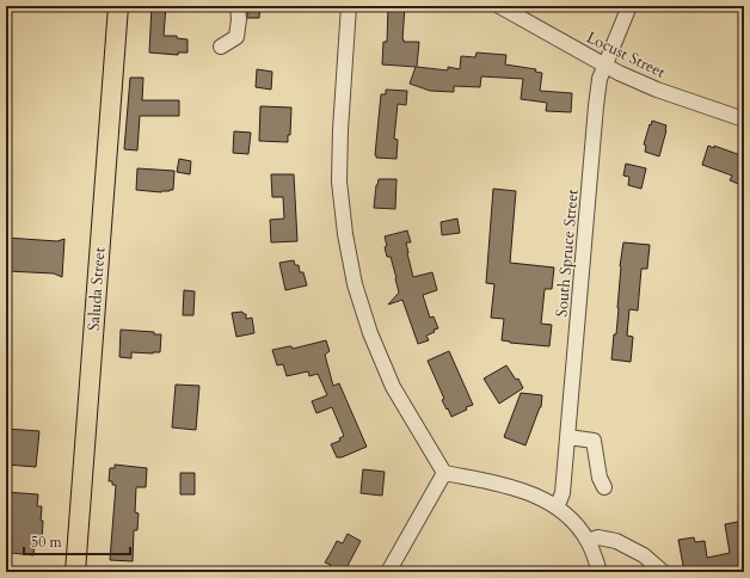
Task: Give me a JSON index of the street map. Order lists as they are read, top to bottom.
{
  "streets": {
    "main road": ["Saluda Street"],
    "street": ["Locust Street", "South Spruce Street"]
  },
  "crossings": [
    ["Locust Street", "South Spruce Street"]
  ],
  "scale_bar": "50 m"
}
